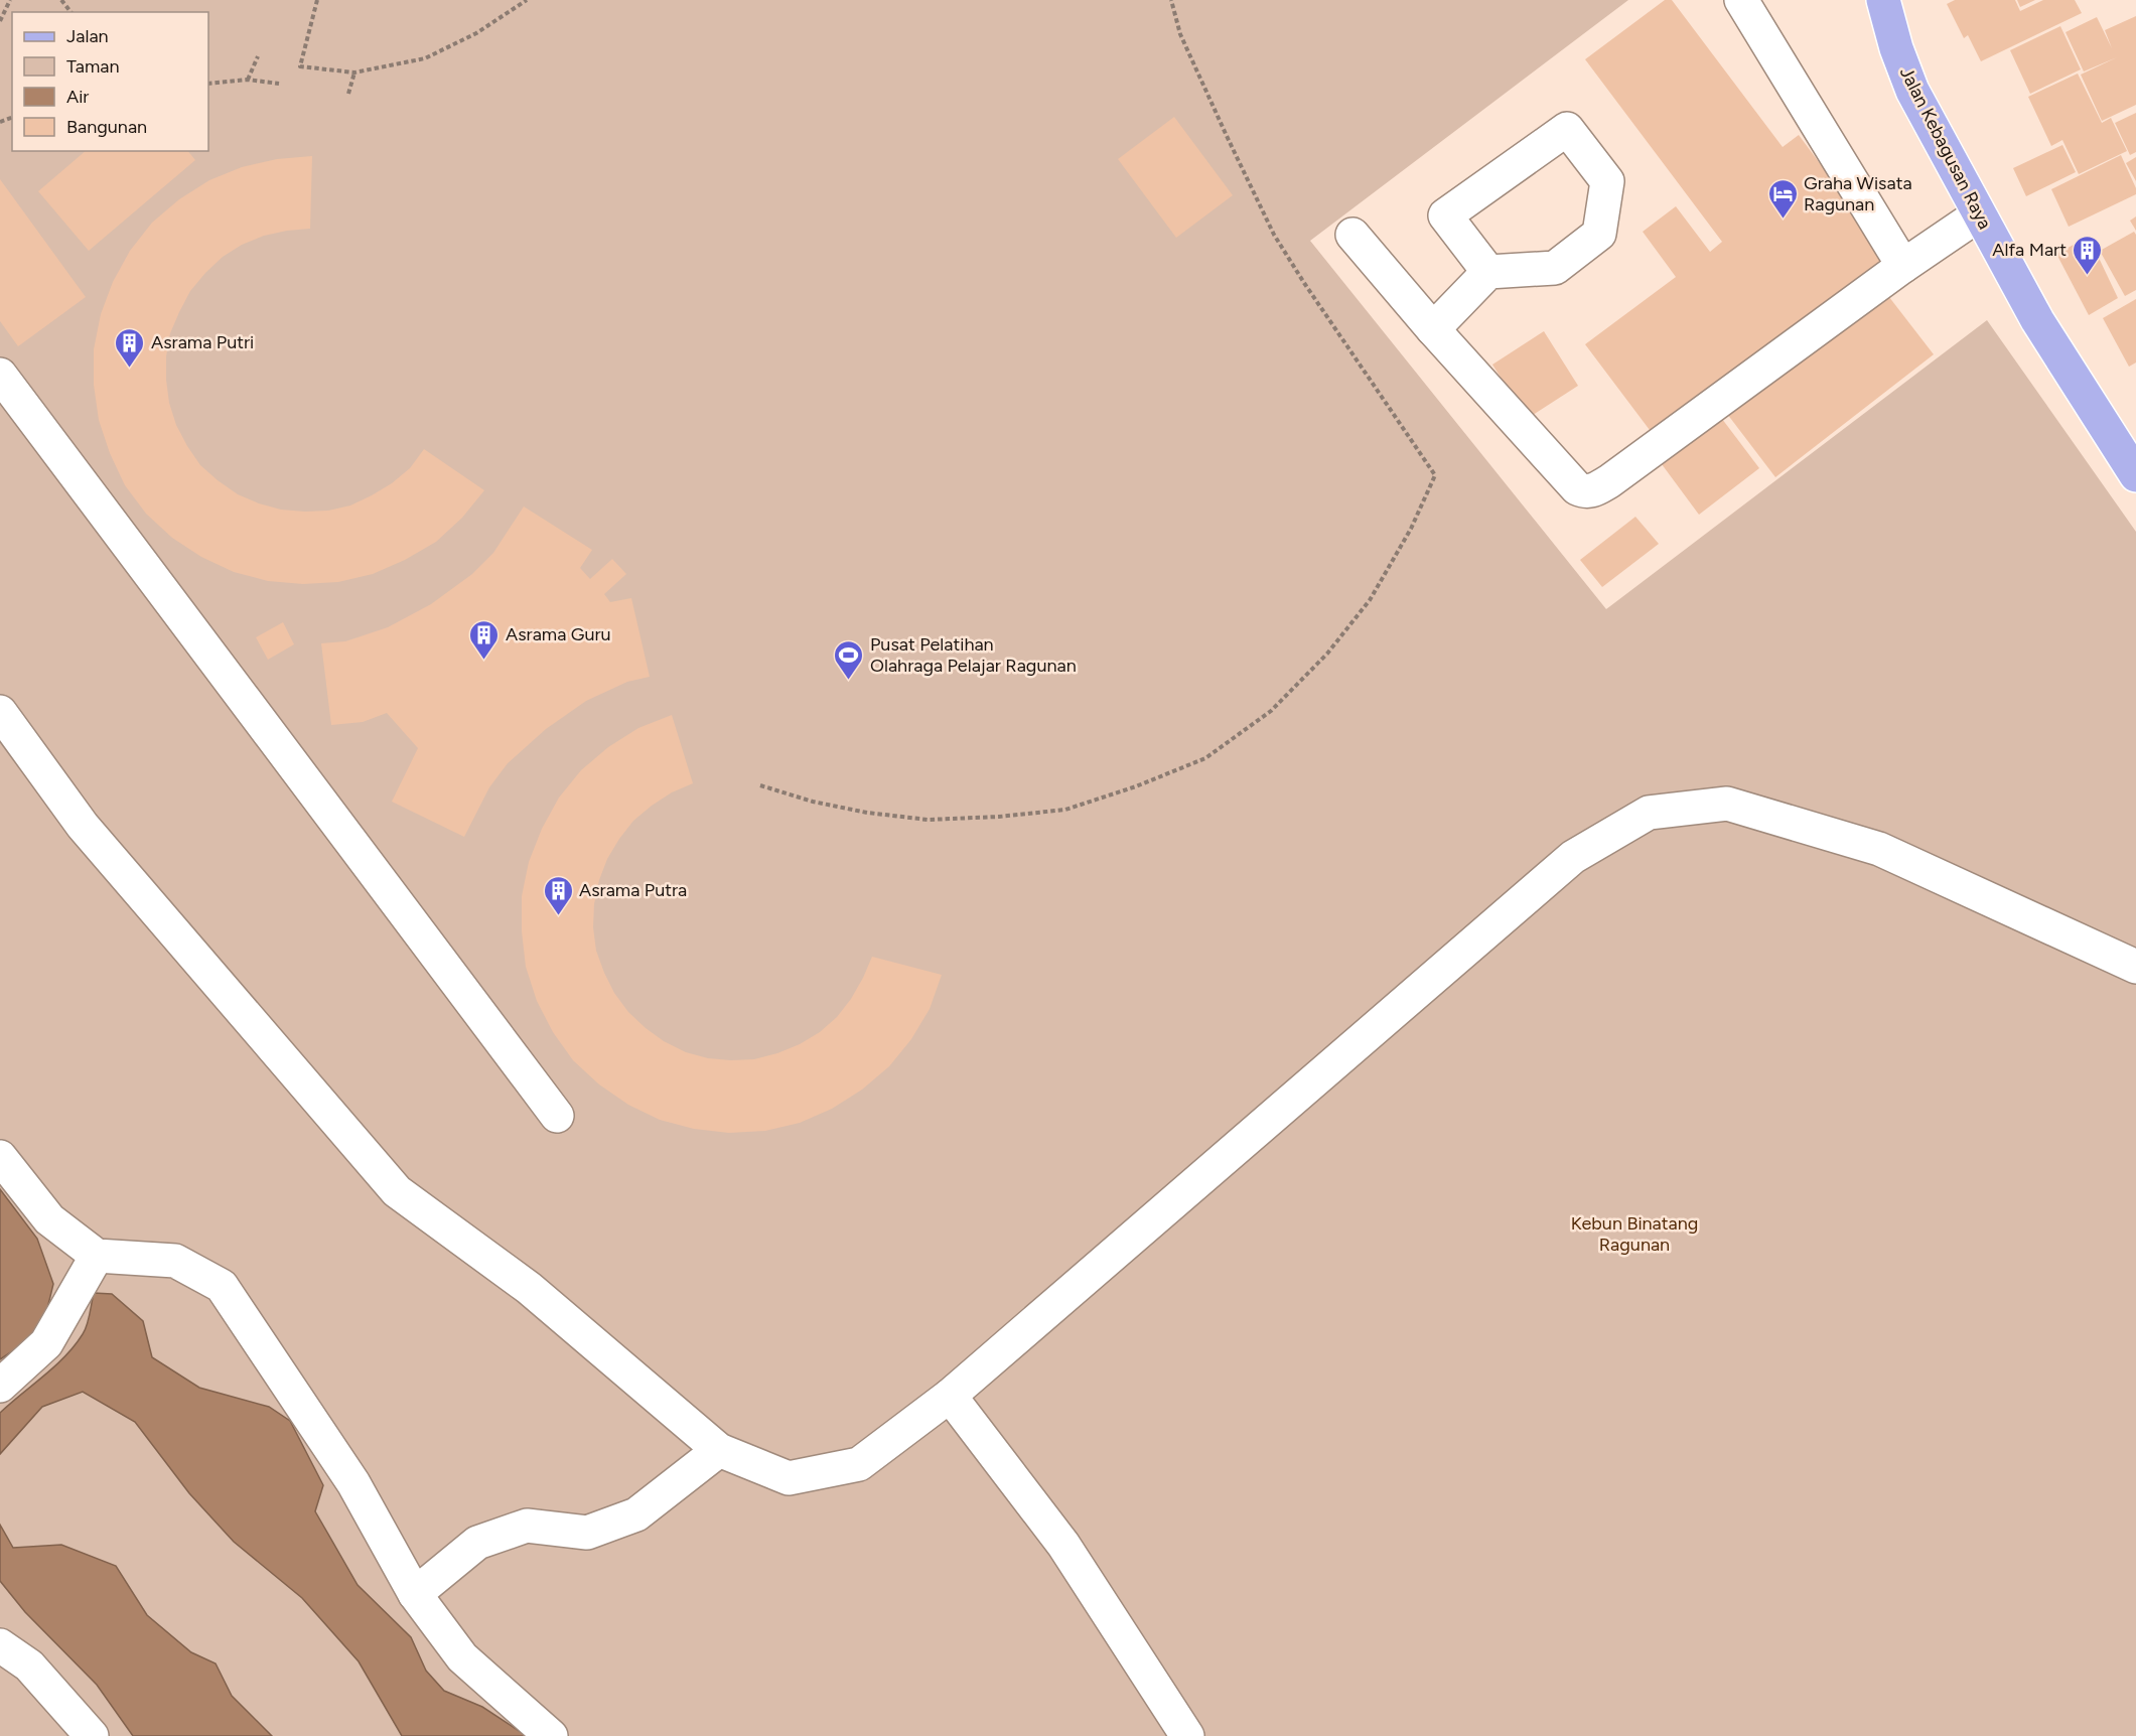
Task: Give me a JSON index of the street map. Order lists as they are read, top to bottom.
{
  "streets": {
    "main road": ["Jalan Kebagusan Raya"]
  },
  "parks": ["Kebun Binatang Ragunan"],
  "places": {
    "hotel": ["Graha Wisata Ragunan"],
    "building": [
      "Alfa Mart",
      "Asrama Putri",
      "Asrama Guru",
      "Asrama Putra"
    ],
    "sports": ["Pusat Pelatihan Olahraga Pelajar Ragunan"]
  },
  "legend": [
    "Jalan",
    "Taman",
    "Air",
    "Bangunan"
  ]
}
